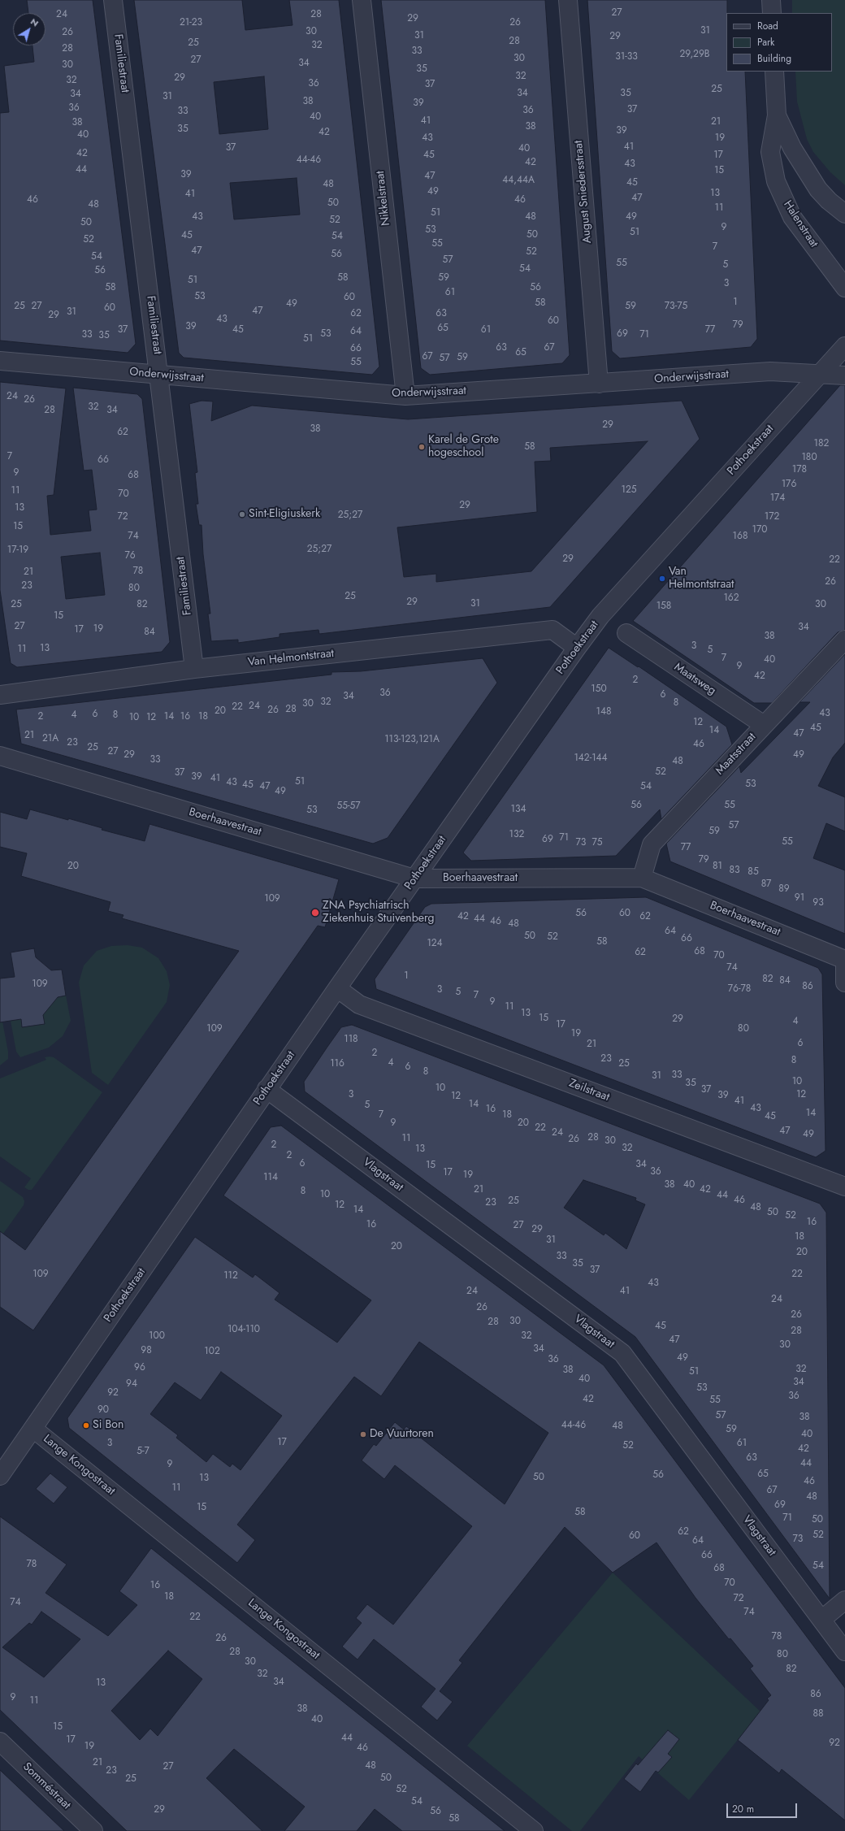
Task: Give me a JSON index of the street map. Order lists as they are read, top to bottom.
{
  "streets": {
    "street": [
      "Familiestraat",
      "August Sniedersstraat",
      "Nikkelstraat",
      "Halenstraat",
      "Onderwijsstraat",
      "Pothoekstraat",
      "Van Helmontstraat",
      "Maatsweg",
      "Maatsstraat",
      "Boerhaavestraat",
      "Zeilstraat",
      "Vlagstraat",
      "Lange Kongostraat",
      "Somméstraat"
    ]
  },
  "crossings": [
    ["Familiestraat", "Onderwijsstraat"],
    ["Familiestraat", "Van Helmontstraat"],
    ["August Sniedersstraat", "Onderwijsstraat"],
    ["Nikkelstraat", "Onderwijsstraat"],
    ["Onderwijsstraat", "Pothoekstraat"],
    ["Pothoekstraat", "Van Helmontstraat"],
    ["Pothoekstraat", "Boerhaavestraat"],
    ["Pothoekstraat", "Zeilstraat"],
    ["Pothoekstraat", "Vlagstraat"],
    ["Pothoekstraat", "Lange Kongostraat"],
    ["Maatsweg", "Maatsstraat"],
    ["Maatsstraat", "Boerhaavestraat"]
  ],
  "places": [
    "Karel de Grote hogeschool",
    "Sint-Eligiuskerk",
    "Van Helmontstraat",
    "ZNA Psychiatrisch Ziekenhuis Stuivenberg",
    "Si Bon",
    "De Vuurtoren"
  ],
  "house_numbers": [
    "27",
    "24",
    "28",
    "29",
    "21-23",
    "26",
    "31",
    "30",
    "26",
    "31",
    "29",
    "28",
    "25",
    "32",
    "28",
    "33",
    "29,29B",
    "31-33",
    "30",
    "27",
    "34",
    "30",
    "35",
    "32",
    "29",
    "32",
    "36",
    "37",
    "25",
    "34",
    "35",
    "34",
    "31",
    "38",
    "39",
    "36",
    "37",
    "36",
    "33",
    "40",
    "41",
    "21",
    "38",
    "38",
    "35",
    "39",
    "42",
    "40",
    "43",
    "19",
    "41",
    "37",
    "40",
    "42",
    "45",
    "17",
    "44-46",
    "42",
    "43",
    "44",
    "15",
    "39",
    "47",
    "44,44A",
    "45",
    "48",
    "49",
    "13",
    "41",
    "47",
    "46",
    "46",
    "50",
    "48",
    "11",
    "51",
    "43",
    "48",
    "49",
    "52",
    "50",
    "9",
    "53",
    "51",
    "50",
    "45",
    "54",
    "52",
    "55",
    "7",
    "47",
    "52",
    "56",
    "54",
    "57",
    "55",
    "5",
    "54",
    "56",
    "58",
    "59",
    "51",
    "3",
    "58",
    "56",
    "61",
    "53",
    "60",
    "1",
    "58",
    "49",
    "25",
    "27",
    "59",
    "73-75",
    "60",
    "47",
    "31",
    "62",
    "63",
    "29",
    "43",
    "60",
    "79",
    "39",
    "65",
    "37",
    "45",
    "61",
    "77",
    "64",
    "53",
    "69",
    "33",
    "71",
    "35",
    "51",
    "63",
    "67",
    "66",
    "65",
    "67",
    "59",
    "57",
    "55",
    "24",
    "26",
    "32",
    "28",
    "34",
    "29",
    "38",
    "62",
    "182",
    "58",
    "7",
    "180",
    "66",
    "178",
    "9",
    "68",
    "176",
    "125",
    "11",
    "70",
    "174",
    "29",
    "13",
    "25;27",
    "72",
    "172",
    "15",
    "170",
    "74",
    "168",
    "25;27",
    "17-19",
    "76",
    "29",
    "22",
    "78",
    "21",
    "26",
    "23",
    "80",
    "25",
    "162",
    "29",
    "31",
    "25",
    "82",
    "30",
    "158",
    "15",
    "27",
    "34",
    "19",
    "17",
    "84",
    "38",
    "3",
    "13",
    "11",
    "5",
    "7",
    "40",
    "9",
    "42",
    "2",
    "150",
    "36",
    "6",
    "34",
    "32",
    "8",
    "30",
    "24",
    "22",
    "28",
    "26",
    "20",
    "148",
    "43",
    "6",
    "4",
    "8",
    "2",
    "14",
    "16",
    "18",
    "10",
    "12",
    "12",
    "45",
    "14",
    "47",
    "21",
    "21A",
    "113-123,121A",
    "23",
    "46",
    "25",
    "27",
    "29",
    "49",
    "142-144",
    "33",
    "48",
    "52",
    "37",
    "39",
    "41",
    "51",
    "43",
    "53",
    "45",
    "47",
    "54",
    "49",
    "56",
    "55",
    "55-57",
    "134",
    "53",
    "57",
    "59",
    "132",
    "71",
    "69",
    "55",
    "73",
    "75",
    "77",
    "79",
    "20",
    "81",
    "83",
    "85",
    "87",
    "89",
    "91",
    "109",
    "93",
    "56",
    "60",
    "42",
    "62",
    "44",
    "46",
    "48",
    "64",
    "50",
    "52",
    "66",
    "58",
    "124",
    "68",
    "62",
    "70",
    "74",
    "1",
    "82",
    "84",
    "109",
    "86",
    "76-78",
    "3",
    "5",
    "7",
    "9",
    "11",
    "13",
    "15",
    "29",
    "4",
    "17",
    "109",
    "80",
    "19",
    "118",
    "6",
    "21",
    "2",
    "23",
    "8",
    "4",
    "116",
    "25",
    "6",
    "8",
    "33",
    "31",
    "10",
    "35",
    "10",
    "37",
    "3",
    "12",
    "39",
    "12",
    "41",
    "14",
    "5",
    "43",
    "16",
    "14",
    "7",
    "18",
    "45",
    "9",
    "20",
    "22",
    "47",
    "24",
    "49",
    "28",
    "11",
    "26",
    "30",
    "2",
    "32",
    "13",
    "2",
    "6",
    "34",
    "15",
    "36",
    "17",
    "19",
    "114",
    "38",
    "40",
    "21",
    "42",
    "8",
    "10",
    "44",
    "46",
    "25",
    "23",
    "12",
    "48",
    "14",
    "50",
    "52",
    "16",
    "16",
    "27",
    "29",
    "18",
    "31",
    "20",
    "20",
    "33",
    "35",
    "37",
    "109",
    "22",
    "112",
    "43",
    "24",
    "41",
    "24",
    "26",
    "26",
    "30",
    "28",
    "45",
    "104-110",
    "28",
    "100",
    "32",
    "47",
    "30",
    "34",
    "98",
    "102",
    "49",
    "36",
    "96",
    "32",
    "38",
    "51",
    "40",
    "34",
    "94",
    "53",
    "92",
    "36",
    "42",
    "55",
    "90",
    "57",
    "38",
    "44-46",
    "48",
    "59",
    "40",
    "17",
    "3",
    "61",
    "52",
    "42",
    "5-7",
    "63",
    "44",
    "9",
    "65",
    "56",
    "50",
    "13",
    "46",
    "11",
    "67",
    "48",
    "69",
    "15",
    "58",
    "71",
    "50",
    "62",
    "52",
    "60",
    "73",
    "64",
    "66",
    "78",
    "54",
    "68",
    "70",
    "16",
    "18",
    "72",
    "74",
    "74",
    "22",
    "78",
    "26",
    "28",
    "80",
    "30",
    "82",
    "32",
    "34",
    "13",
    "86",
    "9",
    "11",
    "38",
    "88",
    "40",
    "15",
    "44",
    "17",
    "92",
    "19",
    "46",
    "21",
    "48",
    "27",
    "23",
    "50",
    "25",
    "52",
    "54",
    "29",
    "56",
    "58"
  ],
  "legend": ["Road", "Park", "Building"],
  "scale_bar": "20 m",
  "north": "top right"
}
